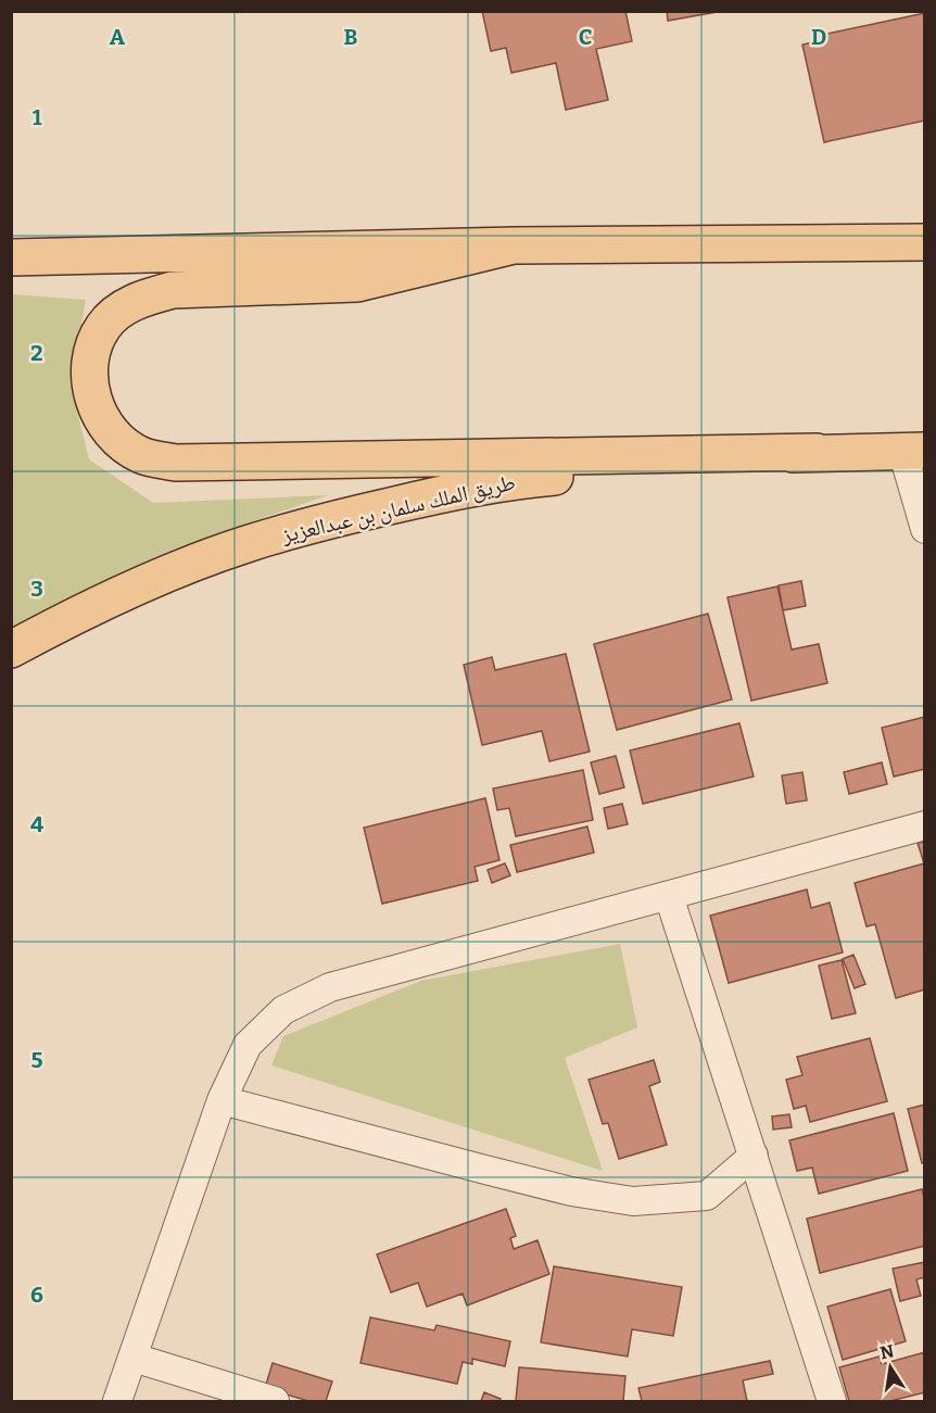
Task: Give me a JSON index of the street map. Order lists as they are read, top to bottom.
{
  "streets": {
    "main road": ["طريق الملك سلمان بن عبدالعزيز"]
  },
  "north": "top",
  "grid": {
    "columns": [
      "A",
      "B",
      "C",
      "D"
    ],
    "rows": [
      "1",
      "2",
      "3",
      "4",
      "5",
      "6"
    ]
  }
}
